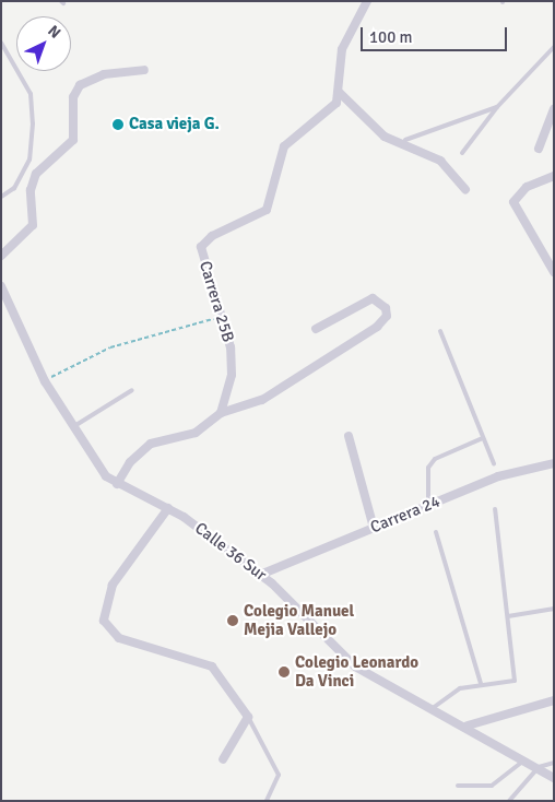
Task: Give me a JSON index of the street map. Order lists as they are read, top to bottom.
{
  "streets": {
    "street": ["Carrera 25B", "Carrera 24", "Calle 36 Sur"]
  },
  "crossings": [
    ["Carrera 24", "Calle 36 Sur"]
  ],
  "places": ["Casa vieja G.", "Colegio Manuel Mejia Vallejo", "Colegio Leonardo Da Vinci"],
  "scale_bar": "100 m",
  "north": "top right"
}
